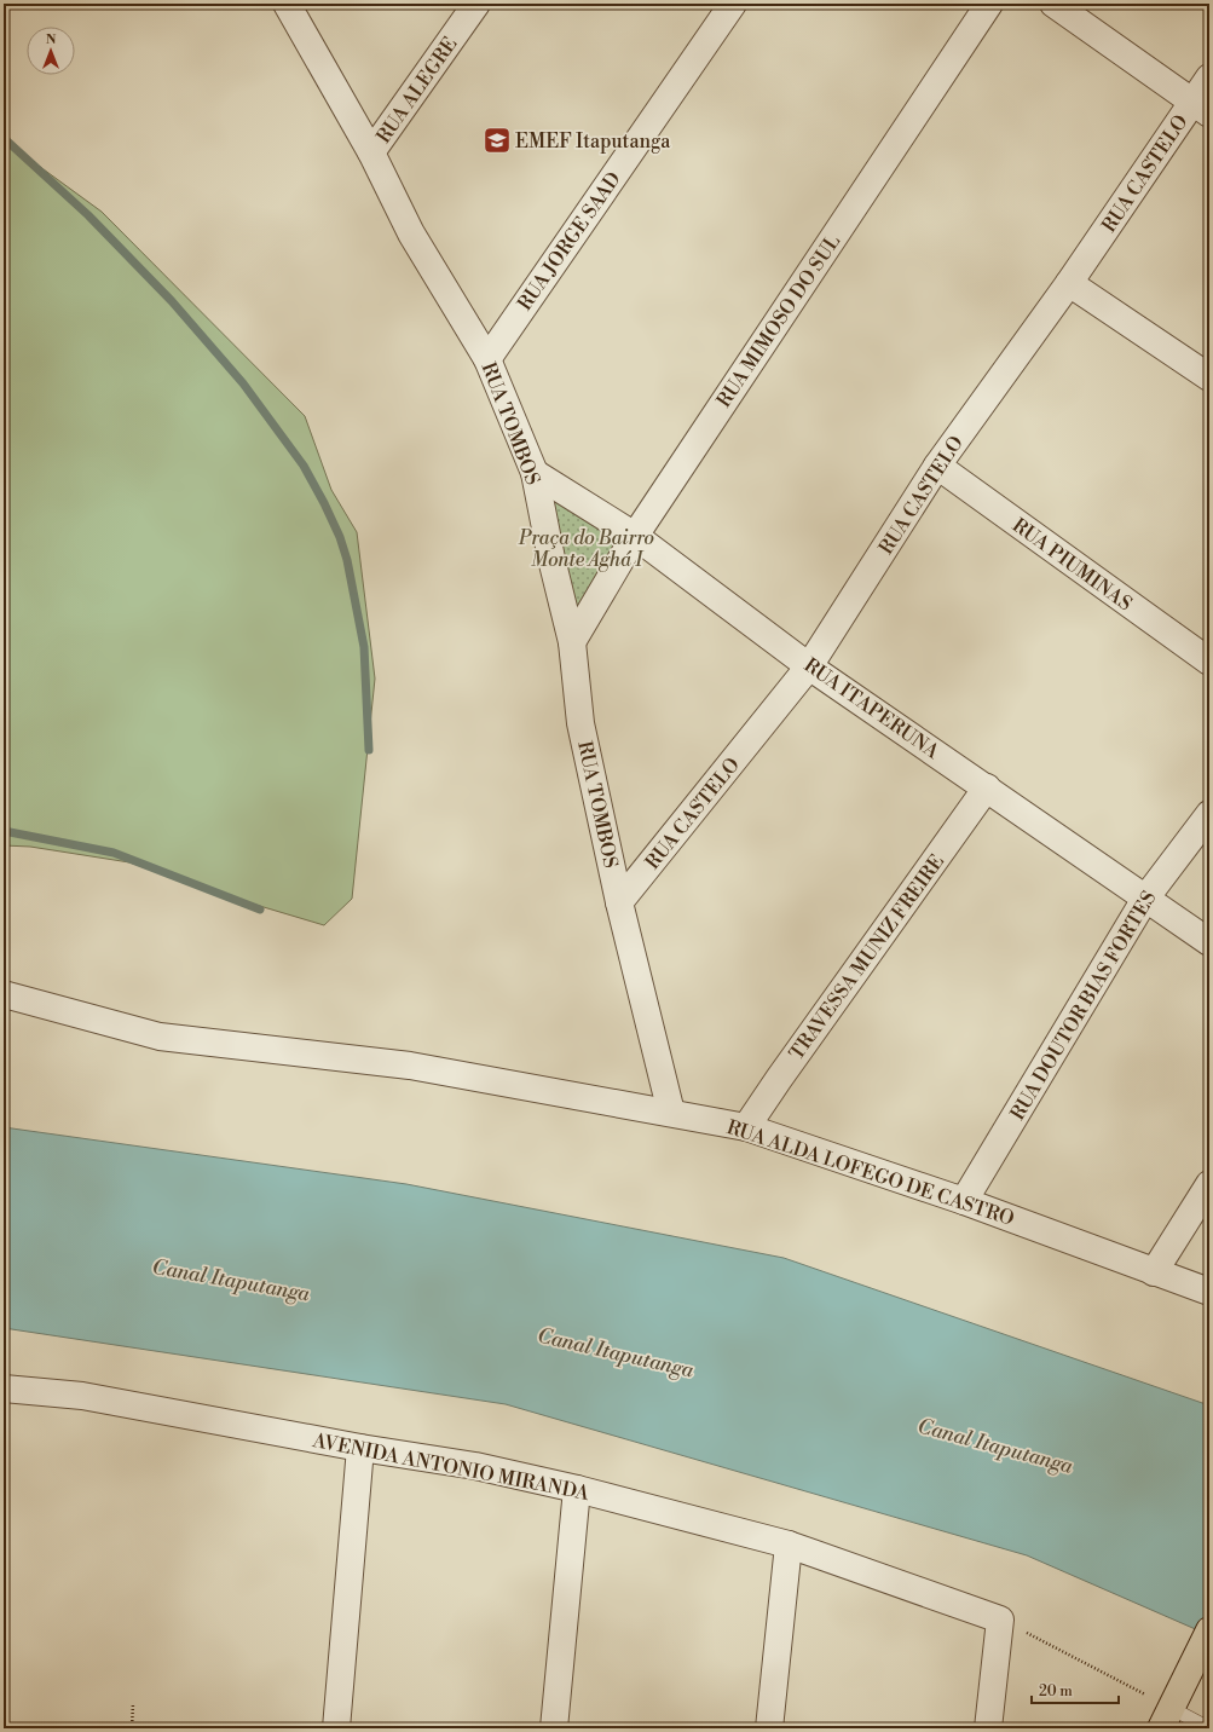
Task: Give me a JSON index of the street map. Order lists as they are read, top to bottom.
{
  "streets": {
    "street": [
      "RUA ALEGRE",
      "RUA CASTELO",
      "RUA JORGE SAAD",
      "RUA MIMOSO DO SUL",
      "RUA TOMBOS",
      "RUA PIUMINAS",
      "RUA ITAPERUNA",
      "TRAVESSA MUNIZ FREIRE",
      "RUA DOUTOR BIAS FORTES",
      "RUA ALDA LOFEGO DE CASTRO",
      "AVENIDA ANTONIO MIRANDA"
    ]
  },
  "crossings": [
    ["RUA ALEGRE", "RUA TOMBOS"],
    ["RUA CASTELO", "RUA TOMBOS"],
    ["RUA CASTELO", "RUA PIUMINAS"],
    ["RUA CASTELO", "RUA ITAPERUNA"],
    ["RUA JORGE SAAD", "RUA TOMBOS"],
    ["RUA MIMOSO DO SUL", "RUA TOMBOS"],
    ["RUA MIMOSO DO SUL", "RUA ITAPERUNA"],
    ["RUA TOMBOS", "RUA ITAPERUNA"],
    ["RUA TOMBOS", "RUA ALDA LOFEGO DE CASTRO"],
    ["RUA ITAPERUNA", "TRAVESSA MUNIZ FREIRE"],
    ["RUA ITAPERUNA", "RUA DOUTOR BIAS FORTES"],
    ["TRAVESSA MUNIZ FREIRE", "RUA ALDA LOFEGO DE CASTRO"],
    ["RUA DOUTOR BIAS FORTES", "RUA ALDA LOFEGO DE CASTRO"]
  ],
  "water": ["Canal Itaputanga"],
  "parks": ["Praça do Bairro Monte Aghá I"],
  "places": {
    "school or university": ["EMEF Itaputanga"]
  },
  "scale_bar": "20 m",
  "north": "top"
}
